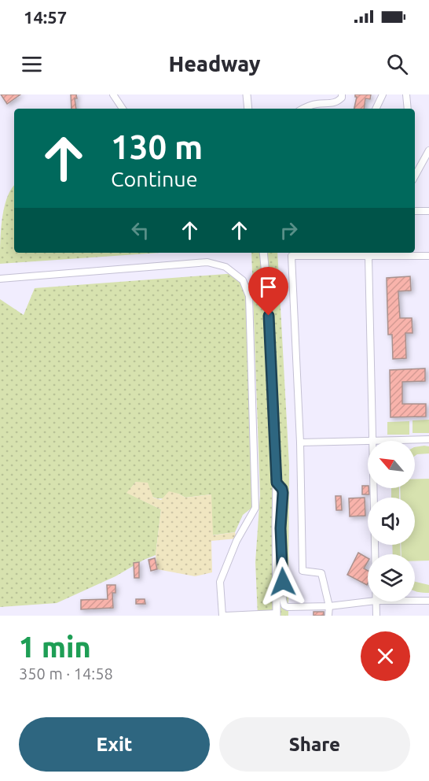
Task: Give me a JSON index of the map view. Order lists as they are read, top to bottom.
{
  "north": "top left",
  "page": {
    "status": "14:57",
    "header": "Headway",
    "turn": ["130 m", "Continue"],
    "heading": ["1 min", "350 m · 14:58"],
    "buttons": ["Exit", "Share"]
  }
}
